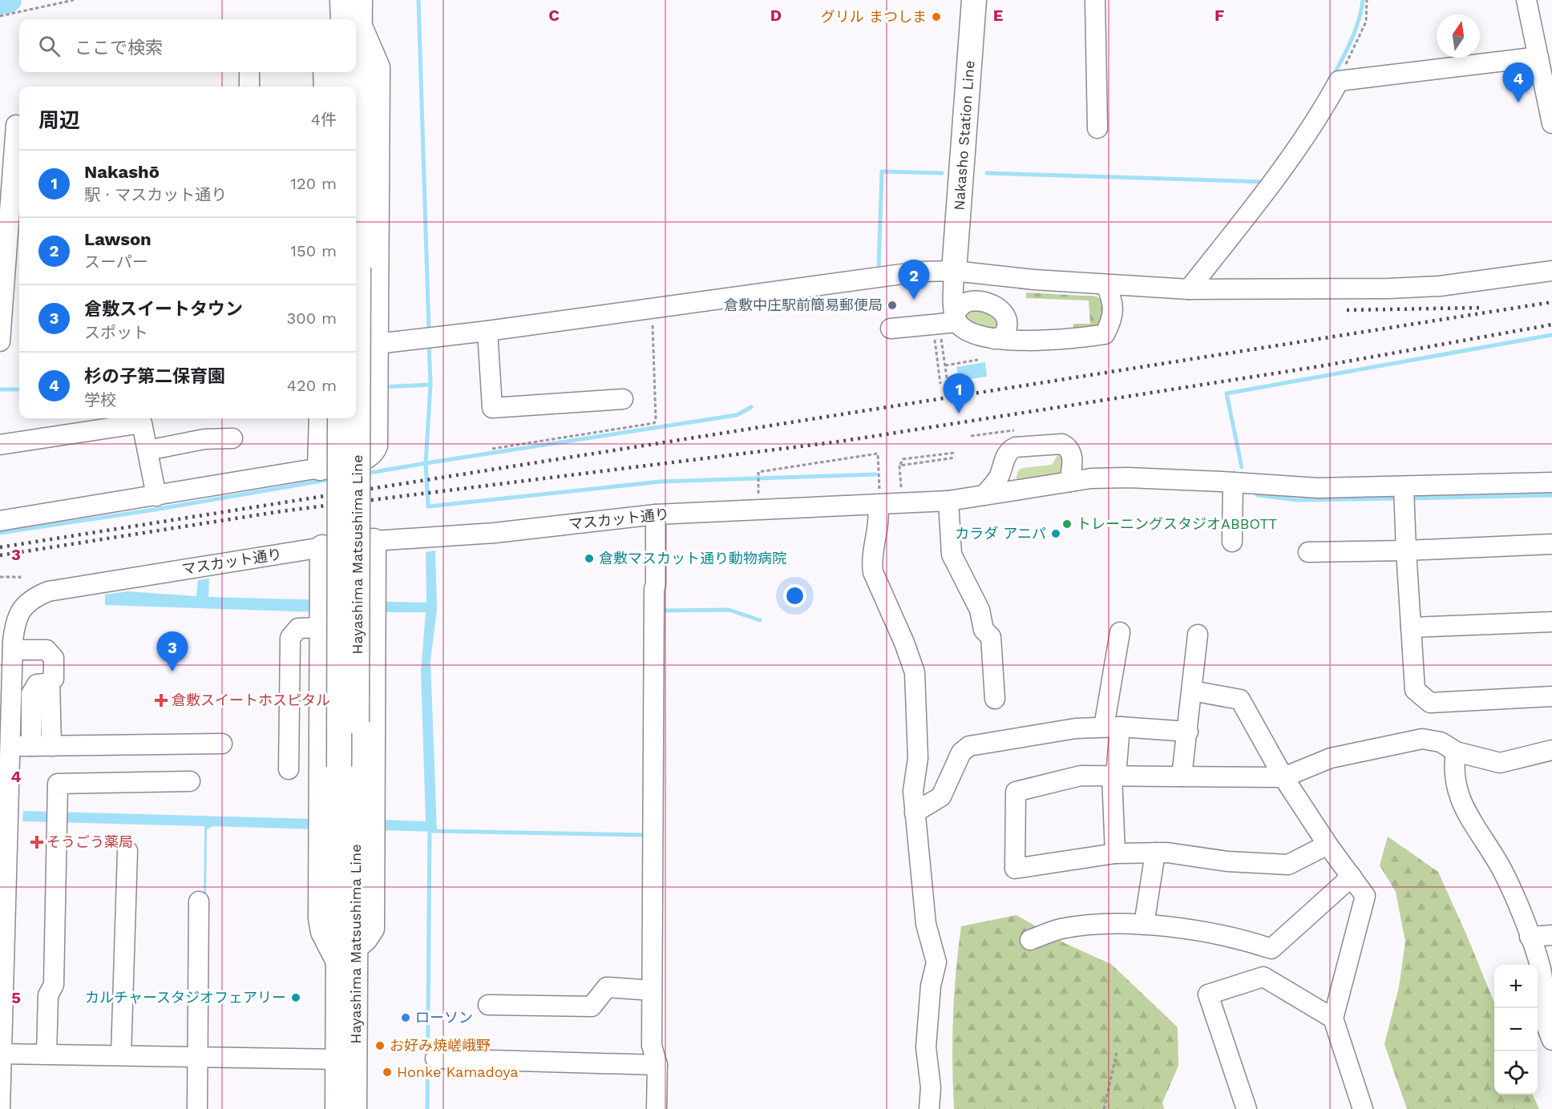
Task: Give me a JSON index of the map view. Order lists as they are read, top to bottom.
{
  "streets": {
    "main road": ["Nakasho Station Line", "Hayashima Matsushima Line"],
    "street": ["マスカット通り"]
  },
  "places": {
    "other": [
      "グリル まつしま",
      "倉敷中庄駅前簡易郵便局",
      "トレーニングスタジオABBOTT",
      "カラダ アニパ",
      "倉敷マスカット通り動物病院",
      "カルチャースタジオフェアリー",
      "ローソン",
      "お好み焼嵯峨野",
      "Honke Kamadoya"
    ],
    "health": ["倉敷スイートホスピタル", "そうごう薬局"]
  },
  "north": "top",
  "page": {
    "search": "ここで検索",
    "pins": [
      "4",
      "2",
      "1",
      "3"
    ],
    "heading": ["周辺", "4件"],
    "list": [
      {
        "mark": "1",
        "name": "Nakashō",
        "note": "駅 · マスカット通り",
        "value": "120 m"
      },
      {
        "mark": "2",
        "name": "Lawson",
        "note": "スーパー",
        "value": "150 m"
      },
      {
        "mark": "3",
        "name": "倉敷スイートタウン",
        "note": "スポット",
        "value": "300 m"
      },
      {
        "mark": "4",
        "name": "杉の子第二保育園",
        "note": "学校",
        "value": "420 m"
      }
    ],
    "map_buttons": ["+", "−"]
  },
  "grid": {
    "columns": [
      "C",
      "D",
      "E",
      "F"
    ],
    "rows": ["3", "4", "5"]
  }
}
